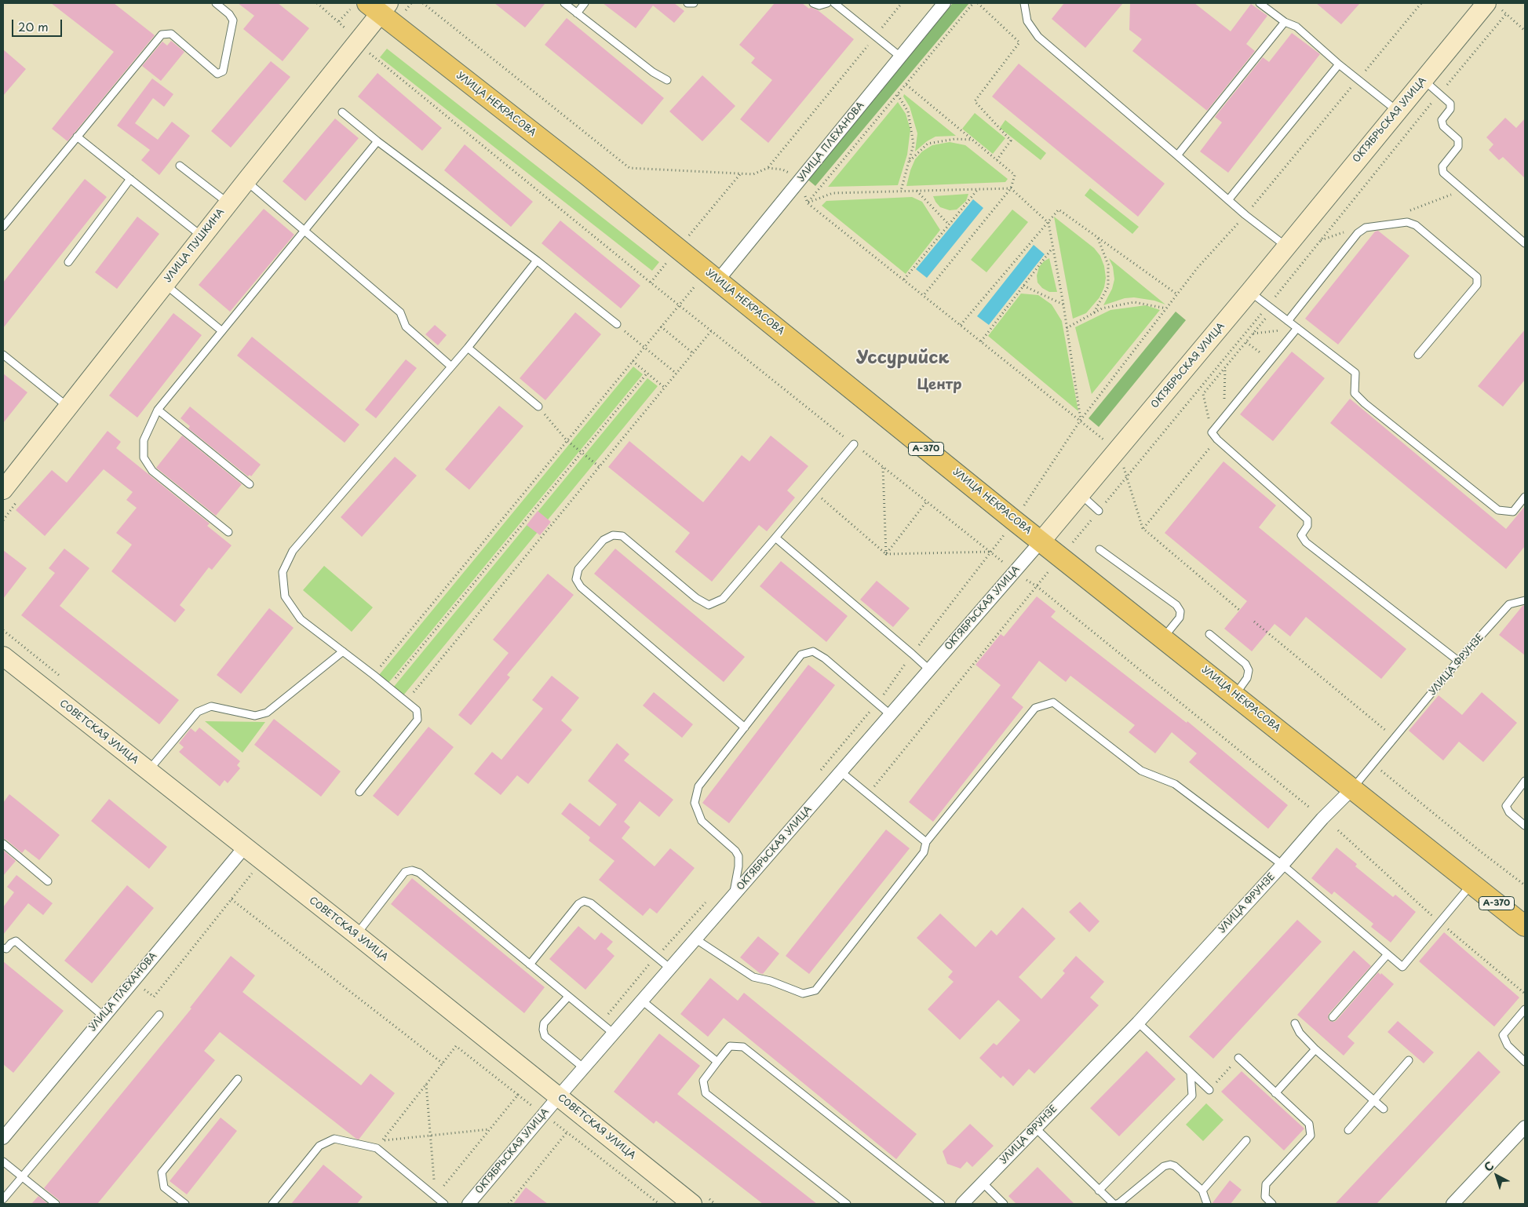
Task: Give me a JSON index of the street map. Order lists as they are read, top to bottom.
{
  "streets": {
    "main road": [
      "УЛИЦА НЕКРАСОВА",
      "ОКТЯБРЬСКАЯ УЛИЦА",
      "УЛИЦА ПУШКИНА",
      "А-370",
      "СОВЕТСКАЯ УЛИЦА"
    ],
    "street": ["УЛИЦА ПЛЕХАНОВА", "УЛИЦА ФРУНЗЕ"]
  },
  "crossings": [
    ["УЛИЦА НЕКРАСОВА", "ОКТЯБРЬСКАЯ УЛИЦА"],
    ["УЛИЦА НЕКРАСОВА", "УЛИЦА ПЛЕХАНОВА"],
    ["УЛИЦА НЕКРАСОВА", "УЛИЦА ПУШКИНА"],
    ["УЛИЦА НЕКРАСОВА", "УЛИЦА ФРУНЗЕ"],
    ["ОКТЯБРЬСКАЯ УЛИЦА", "СОВЕТСКАЯ УЛИЦА"],
    ["УЛИЦА ПЛЕХАНОВА", "СОВЕТСКАЯ УЛИЦА"]
  ],
  "districts": ["Уссурийск", "Центр"],
  "scale_bar": "20 m",
  "north": "top left"
}
